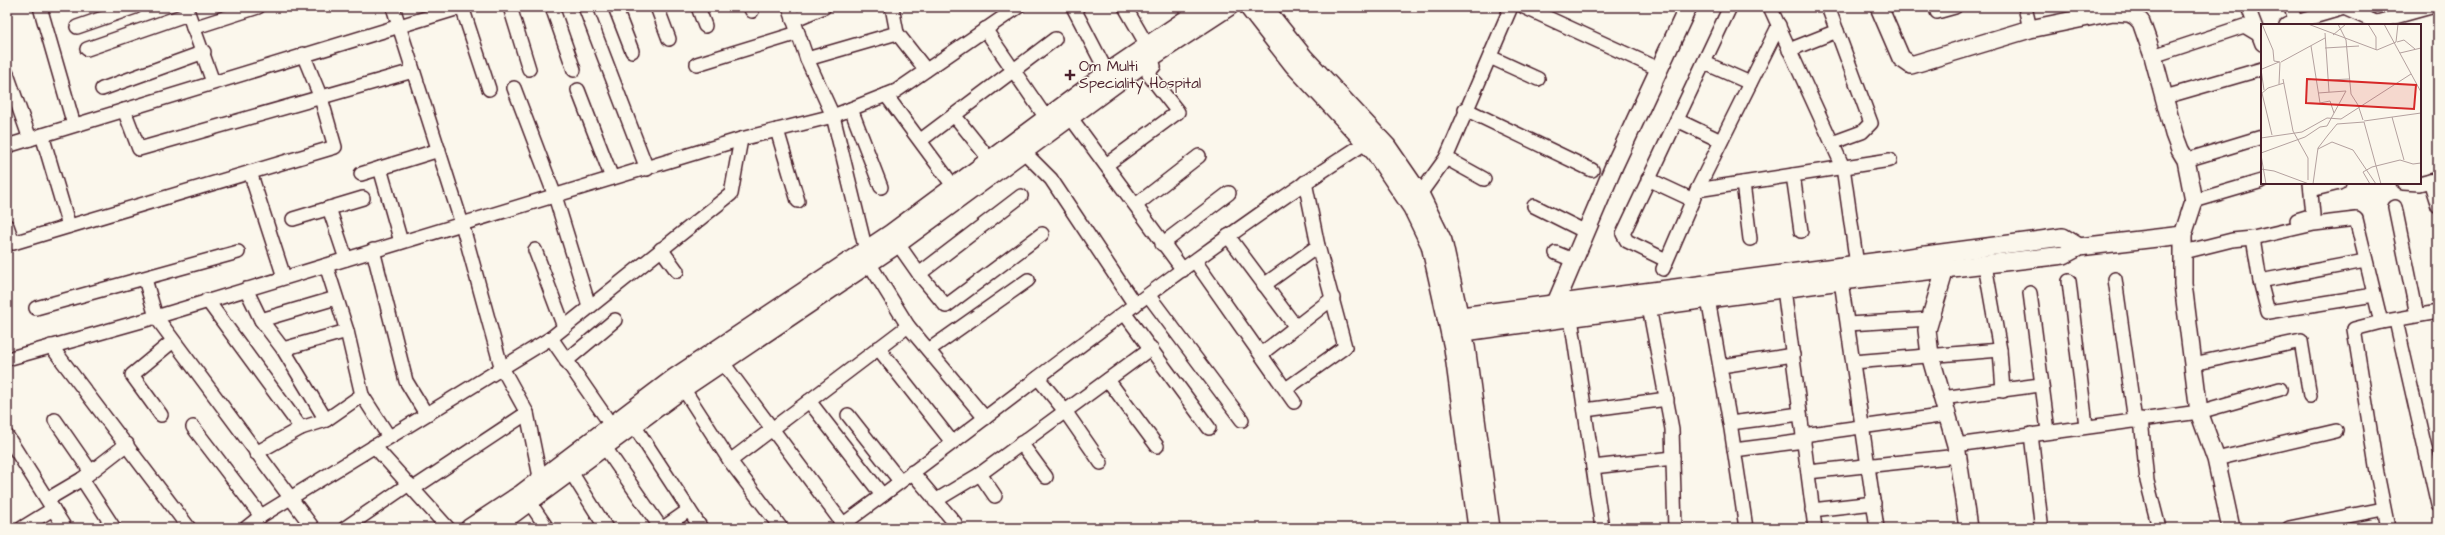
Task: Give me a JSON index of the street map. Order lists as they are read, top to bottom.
{
  "places": {
    "health": ["Om Multi Speciality Hospital"]
  }
}
